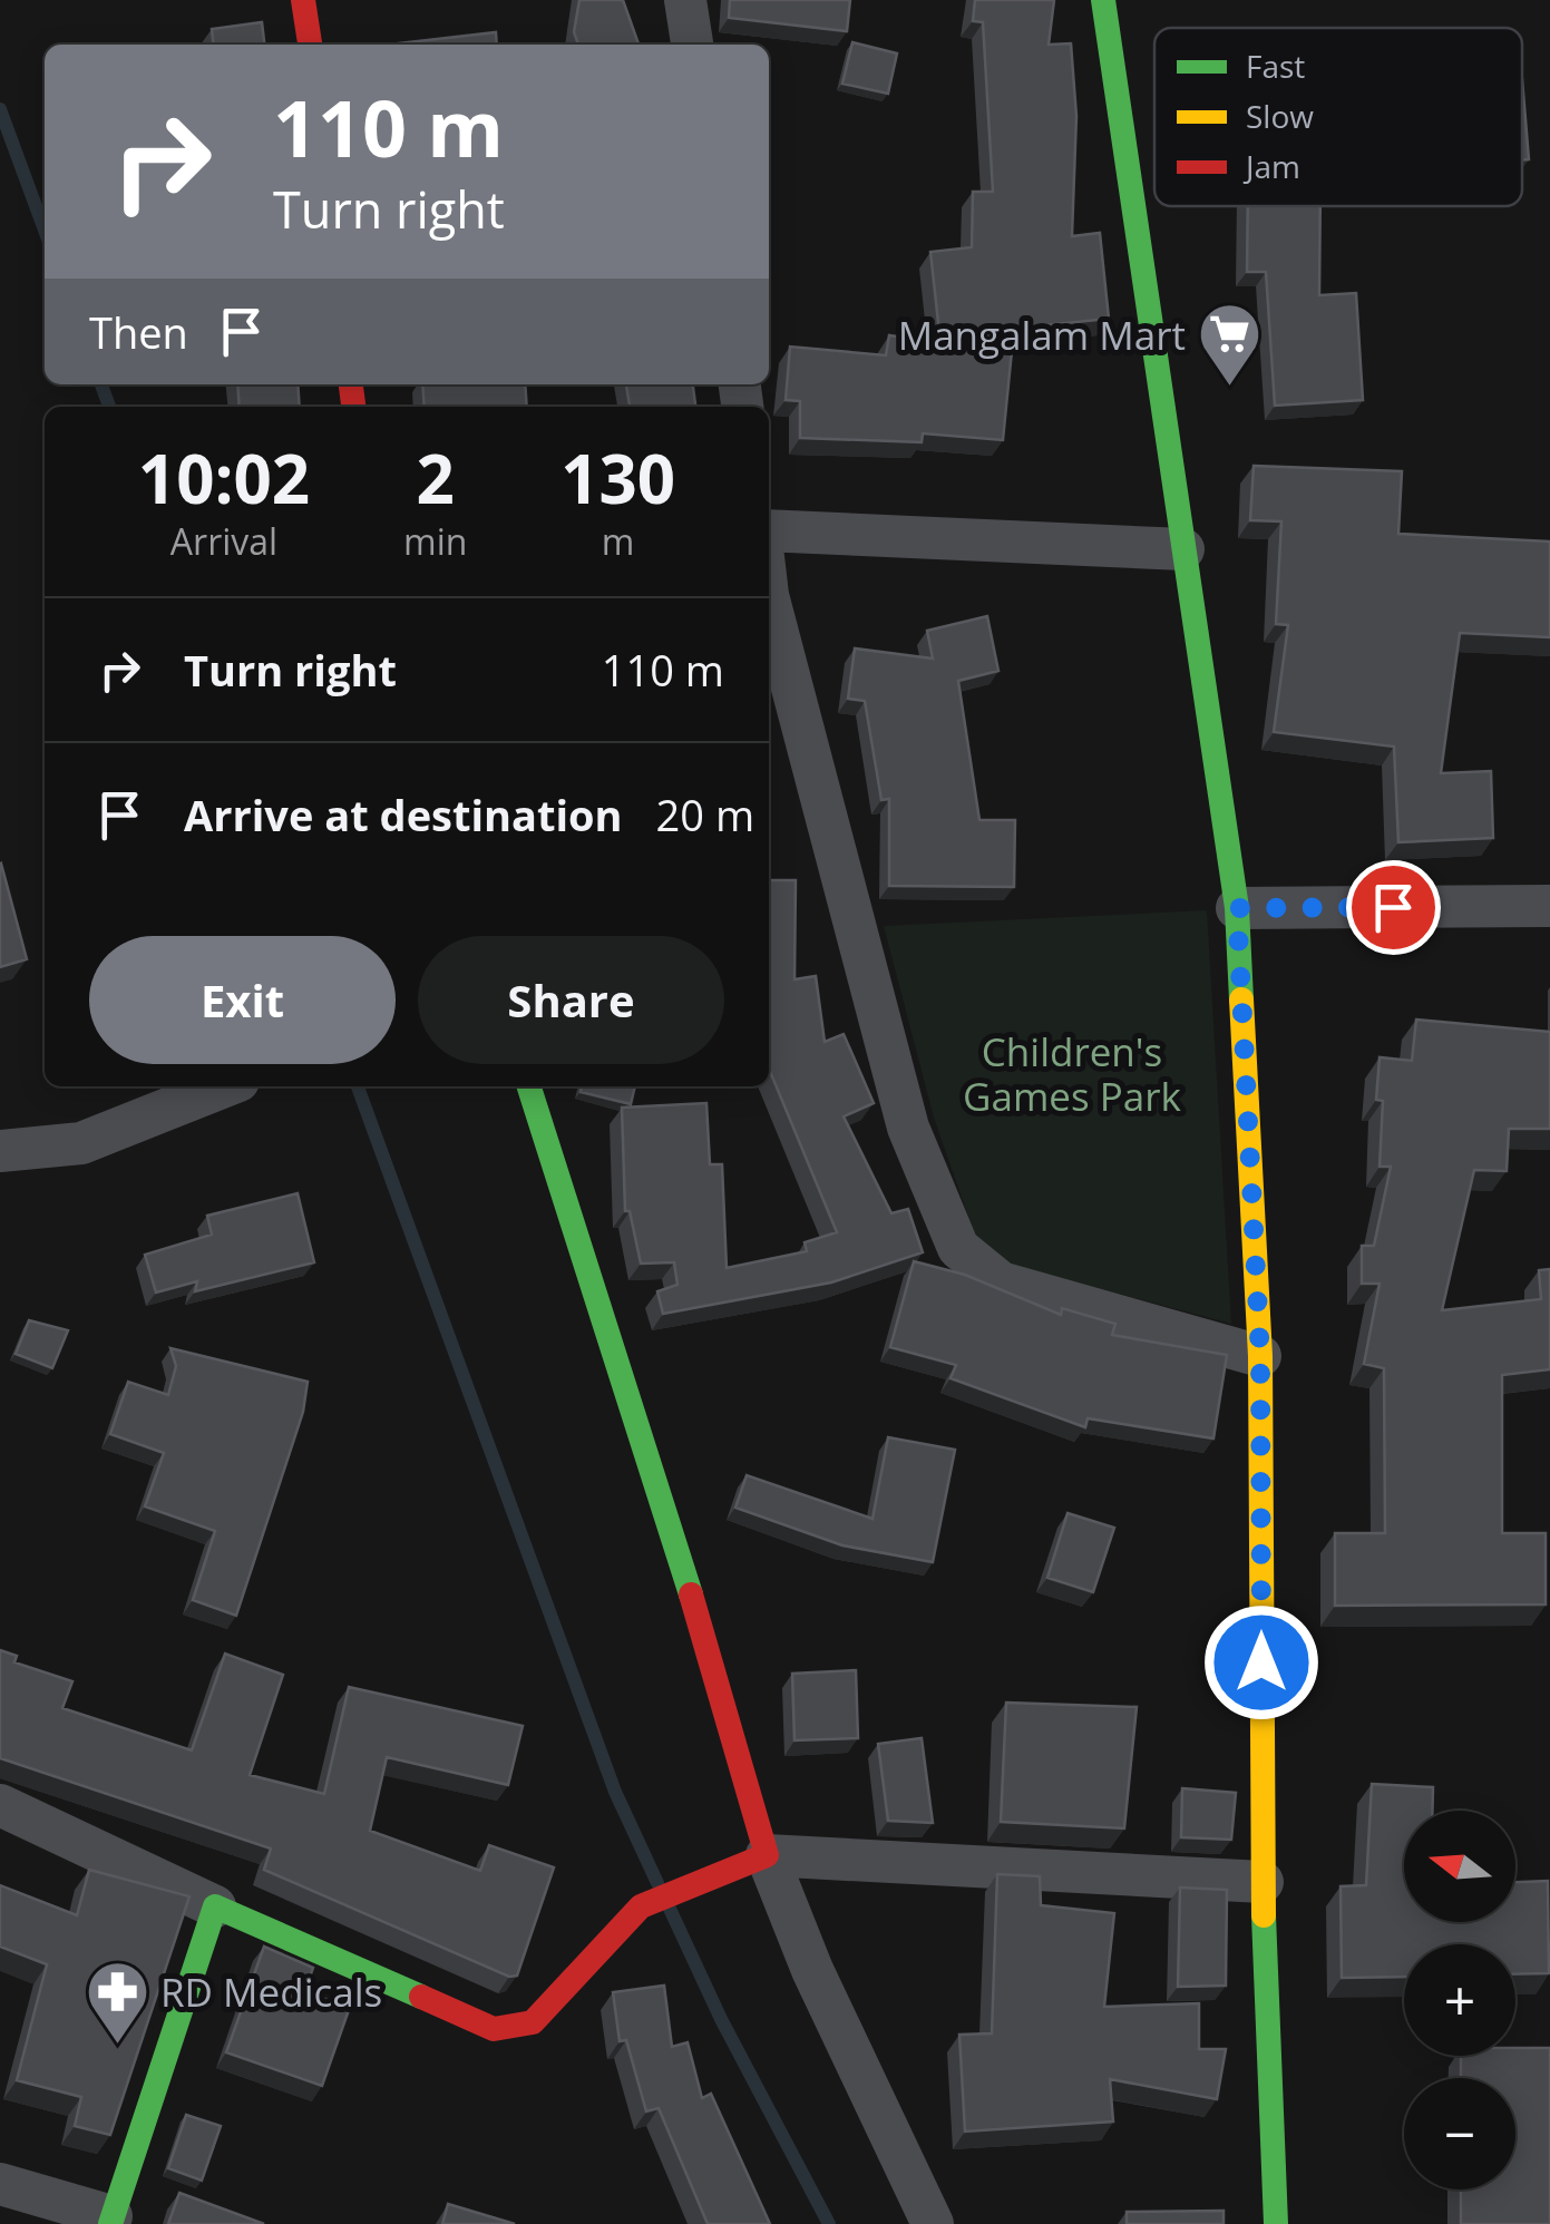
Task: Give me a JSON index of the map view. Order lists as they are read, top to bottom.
{
  "parks": ["Children's Games Park"],
  "places": {
    "supermarket": ["Mangalam Mart"],
    "pharmacy": ["RD Medicals"]
  },
  "legend": ["Fast", "Slow", "Jam"],
  "north": "left",
  "page": {
    "turn": ["110 m", "Turn right"],
    "then": "Then",
    "eta": [
      "10:02",
      "Arrival",
      "2",
      "min",
      "130",
      "m"
    ],
    "list": [
      {
        "name": "Turn right",
        "value": "110 m"
      },
      {
        "name": "Arrive at destination",
        "value": "20 m"
      }
    ],
    "buttons": ["Exit", "Share"],
    "map_buttons": ["+", "−"]
  }
}
